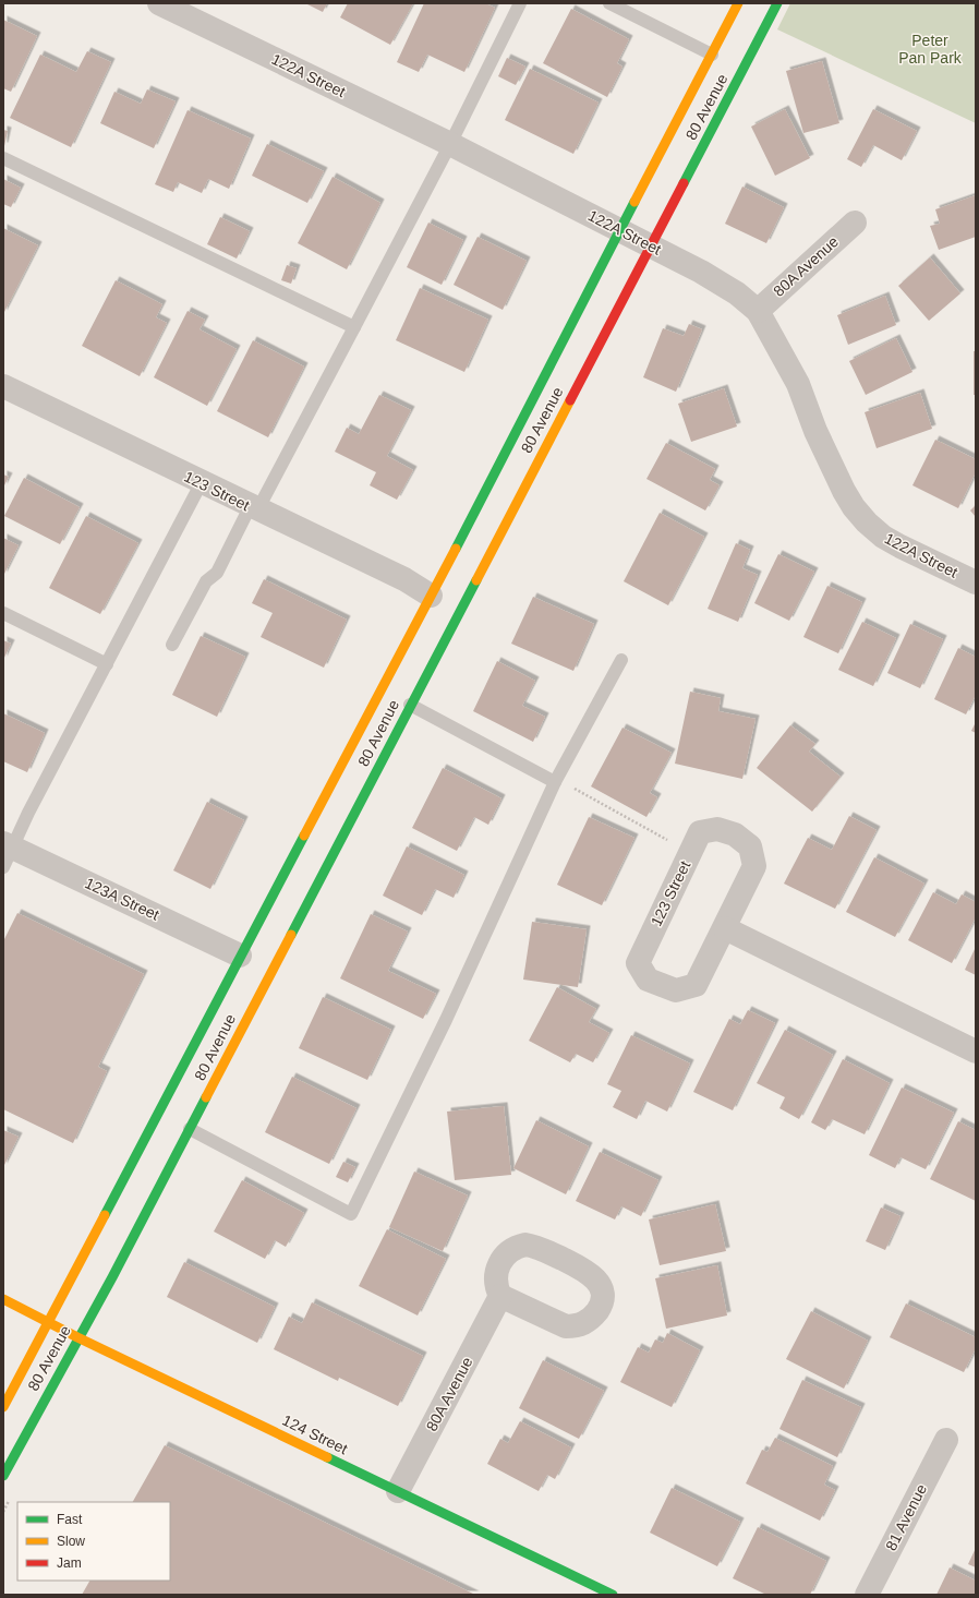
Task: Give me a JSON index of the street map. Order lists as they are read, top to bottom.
{
  "streets": {
    "main road": ["80 Avenue", "124 Street"],
    "street": [
      "122A Street",
      "80A Avenue",
      "123 Street",
      "123A Street",
      "81 Avenue"
    ]
  },
  "crossings": [
    ["122A Street", "80 Avenue"],
    ["122A Street", "80A Avenue"],
    ["80 Avenue", "123 Street"],
    ["80 Avenue", "123A Street"],
    ["80 Avenue", "124 Street"],
    ["80A Avenue", "124 Street"]
  ],
  "parks": ["Peter Pan Park"],
  "legend": ["Fast", "Slow", "Jam"]
}
